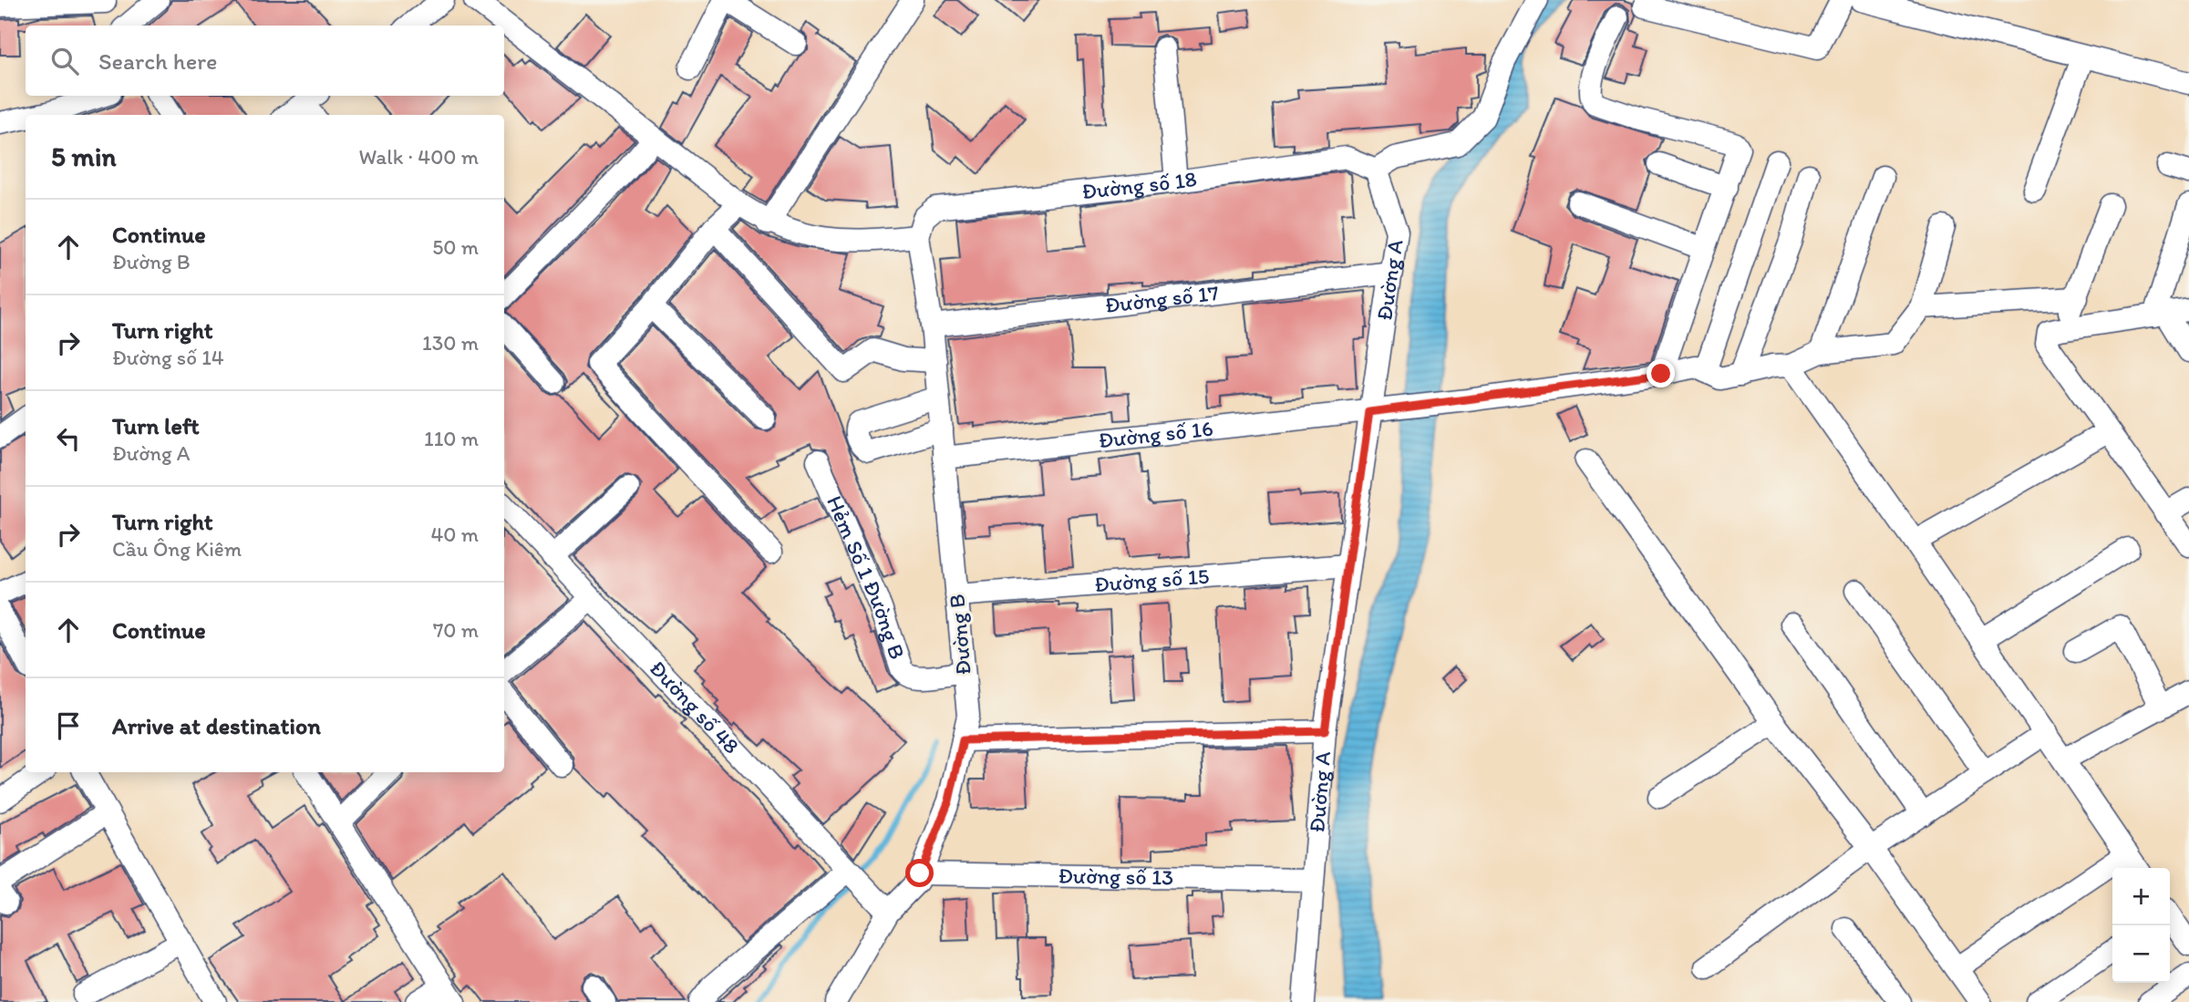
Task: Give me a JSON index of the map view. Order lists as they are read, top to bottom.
{
  "streets": {
    "street": [
      "Đường số 18",
      "Đường A",
      "Đường số 17",
      "Đường số 16",
      "Hẻm Số 1 Đường B",
      "Đường số 15",
      "Đường B",
      "Đường số 48",
      "Đường số 13"
    ]
  },
  "crossings": [
    ["Đường số 18", "Đường A"],
    ["Đường số 18", "Đường B"],
    ["Đường A", "Đường số 17"],
    ["Đường A", "Đường số 16"],
    ["Đường A", "Đường số 15"],
    ["Đường A", "Đường số 13"],
    ["Đường số 17", "Đường B"],
    ["Đường số 16", "Đường B"],
    ["Hẻm Số 1 Đường B", "Đường B"],
    ["Đường số 15", "Đường B"],
    ["Đường B", "Đường số 48"],
    ["Đường B", "Đường số 13"]
  ],
  "page": {
    "search": "Search here",
    "heading": ["5 min", "Walk · 400 m"],
    "list": [
      ["Continue", "Đường B", "50 m"],
      ["Turn right", "Đường số 14", "130 m"],
      ["Turn left", "Đường A", "110 m"],
      ["Turn right", "Cầu Ông Kiêm", "40 m"],
      ["Continue", "70 m"],
      "Arrive at destination"
    ],
    "map_buttons": ["+", "−"]
  }
}
